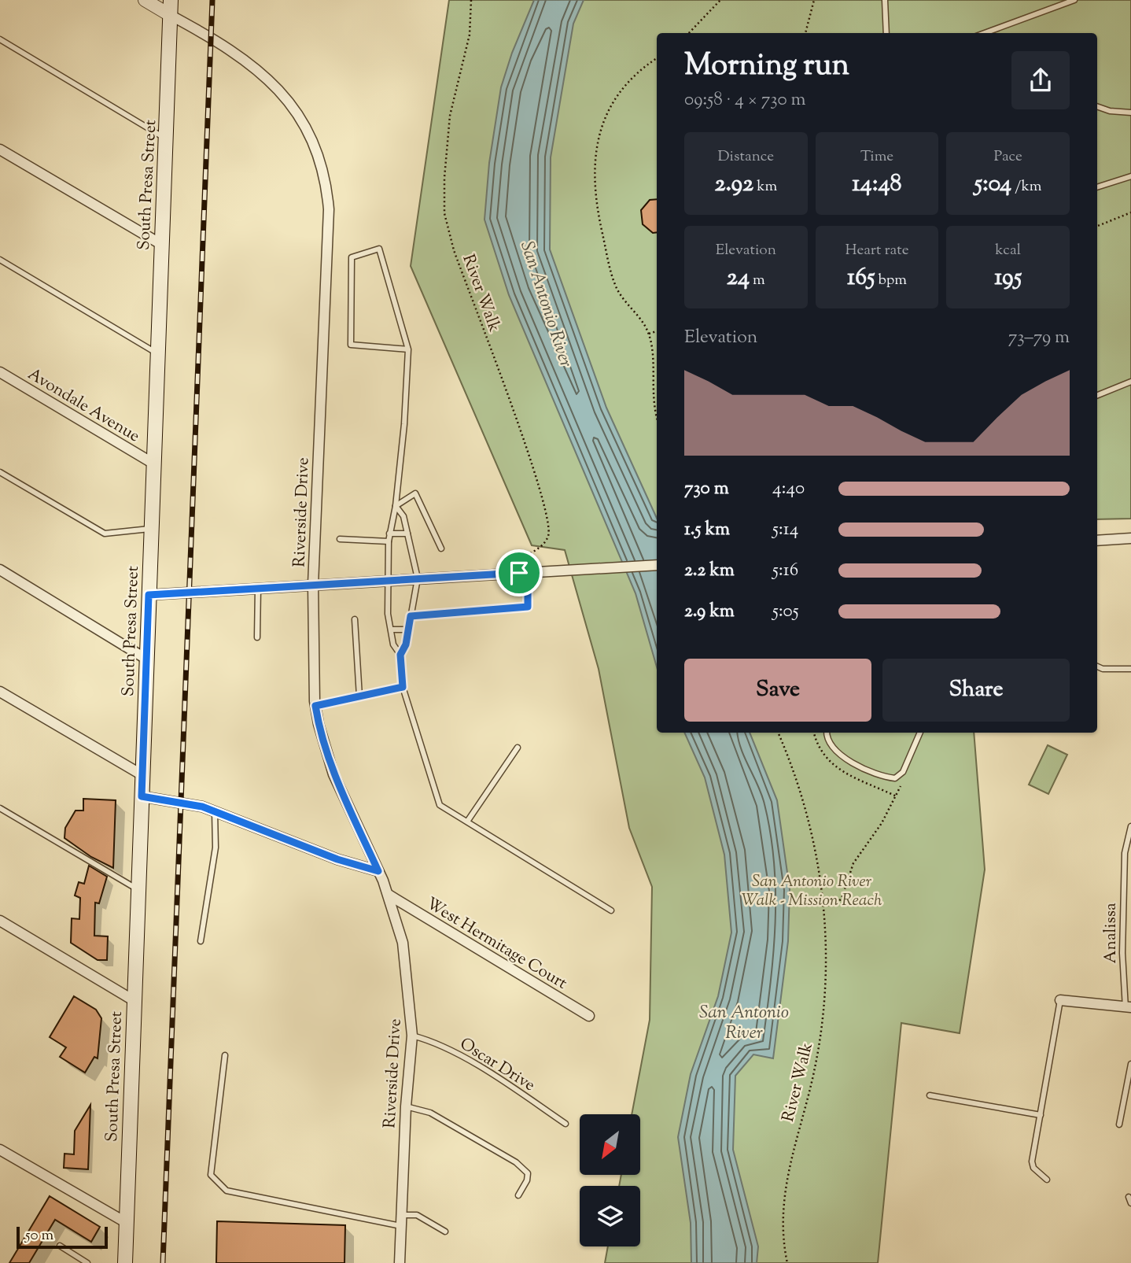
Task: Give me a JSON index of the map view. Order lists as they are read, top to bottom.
{
  "streets": {
    "main road": ["South Presa Street"],
    "street": ["Avondale Avenue", "Riverside Drive", "West Hermitage Court"],
    "lane": ["Analissa", "Oscar Drive"],
    "path": ["River Walk"]
  },
  "crossings": [
    ["South Presa Street", "Avondale Avenue"],
    ["South Presa Street", "Riverside Drive"],
    ["Riverside Drive", "West Hermitage Court"],
    ["Riverside Drive", "Oscar Drive"]
  ],
  "water": ["San Antonio River"],
  "parks": ["San Antonio River Walk - Mission Reach"],
  "scale_bar": "50 m",
  "north": "bottom left",
  "page": {
    "heading": ["Morning run", "09:58 · 4 × 730 m"],
    "stats": [
      ["Distance", "2.92 km"],
      ["Time", "14:48"],
      ["Pace", "5:04 /km"],
      ["Elevation", "24 m"],
      ["Heart rate", "165 bpm"],
      ["kcal", "195"]
    ],
    "chart": ["Elevation", "73–79 m"],
    "list": [
      {
        "name": "730 m",
        "note": "4:40"
      },
      {
        "name": "1.5 km",
        "note": "5:14"
      },
      {
        "name": "2.2 km",
        "note": "5:16"
      },
      {
        "name": "2.9 km",
        "note": "5:05"
      }
    ],
    "buttons": ["Save", "Share"],
    "scale": "50 m"
  }
}
